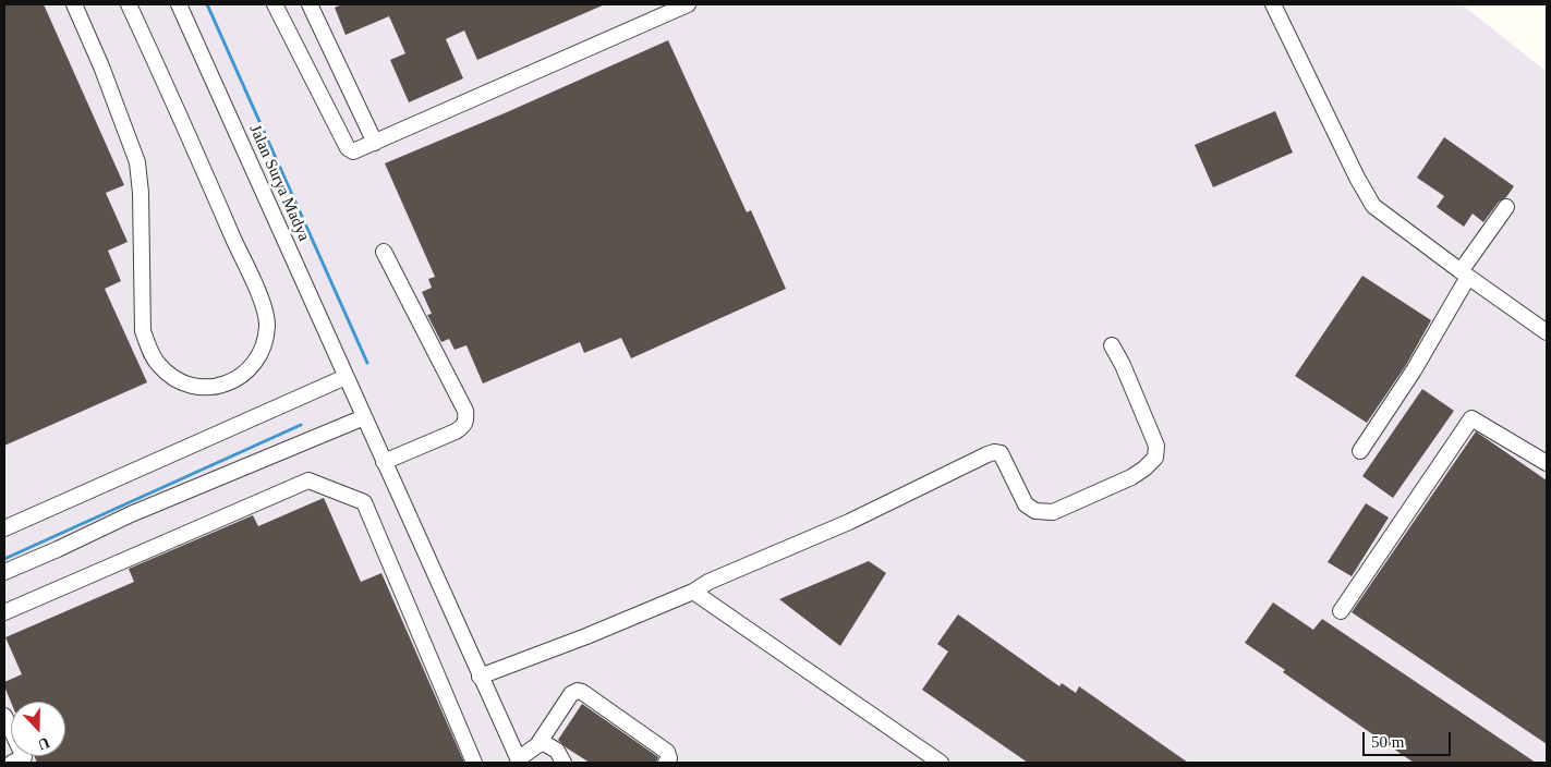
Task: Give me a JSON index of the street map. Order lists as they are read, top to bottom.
{
  "streets": {
    "street": ["Jalan Surya Madya"]
  },
  "scale_bar": "50 m",
  "north": "bottom"
}
